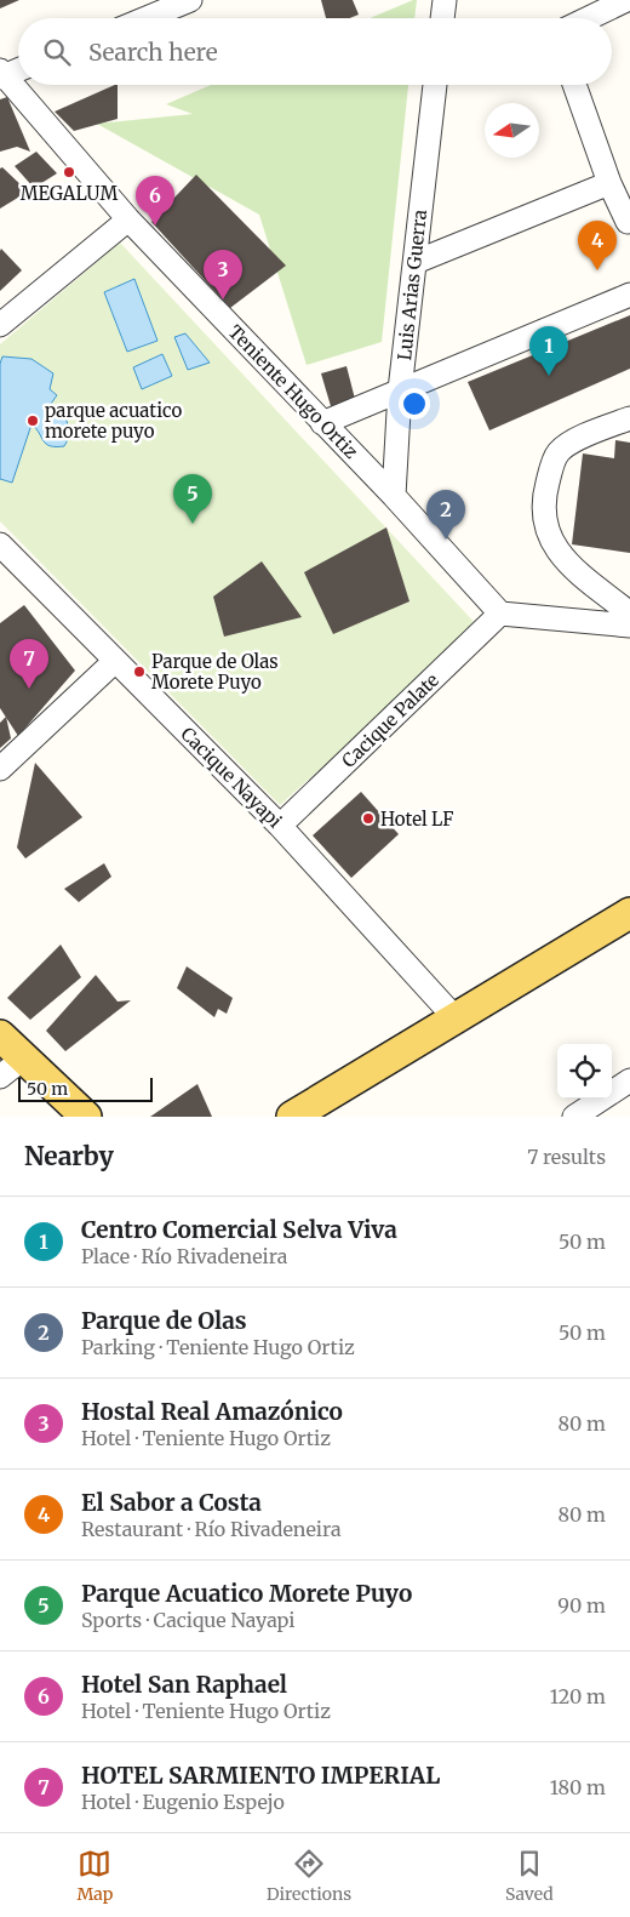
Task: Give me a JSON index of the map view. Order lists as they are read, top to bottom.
{
  "streets": {
    "street": [
      "Luis Arias Guerra",
      "Teniente Hugo Ortiz",
      "Cacique Palate",
      "Cacique Nayapi"
    ]
  },
  "crossings": [
    ["Luis Arias Guerra", "Teniente Hugo Ortiz"],
    ["Teniente Hugo Ortiz", "Cacique Palate"],
    ["Cacique Palate", "Cacique Nayapi"]
  ],
  "places": [
    "MEGALUM",
    "parque acuatico morete puyo",
    "Parque de Olas Morete Puyo",
    "Hotel LF"
  ],
  "scale_bar": "50 m",
  "north": "left",
  "page": {
    "search": "Search here",
    "pins": [
      "6",
      "4",
      "3",
      "1",
      "5",
      "2",
      "7"
    ],
    "scale": "50 m",
    "heading": ["Nearby", "7 results"],
    "list": [
      {
        "mark": "1",
        "name": "Centro Comercial Selva Viva",
        "note": "Place · Río Rivadeneira",
        "value": "50 m"
      },
      {
        "mark": "2",
        "name": "Parque de Olas",
        "note": "Parking · Teniente Hugo Ortiz",
        "value": "50 m"
      },
      {
        "mark": "3",
        "name": "Hostal Real Amazónico",
        "note": "Hotel · Teniente Hugo Ortiz",
        "value": "80 m"
      },
      {
        "mark": "4",
        "name": "El Sabor a Costa",
        "note": "Restaurant · Río Rivadeneira",
        "value": "80 m"
      },
      {
        "mark": "5",
        "name": "Parque Acuatico Morete Puyo",
        "note": "Sports · Cacique Nayapi",
        "value": "90 m"
      },
      {
        "mark": "6",
        "name": "Hotel San Raphael",
        "note": "Hotel · Teniente Hugo Ortiz",
        "value": "120 m"
      },
      {
        "mark": "7",
        "name": "HOTEL SARMIENTO IMPERIAL",
        "note": "Hotel · Eugenio Espejo",
        "value": "180 m"
      }
    ],
    "nav": ["Map", "Directions", "Saved"]
  }
}
